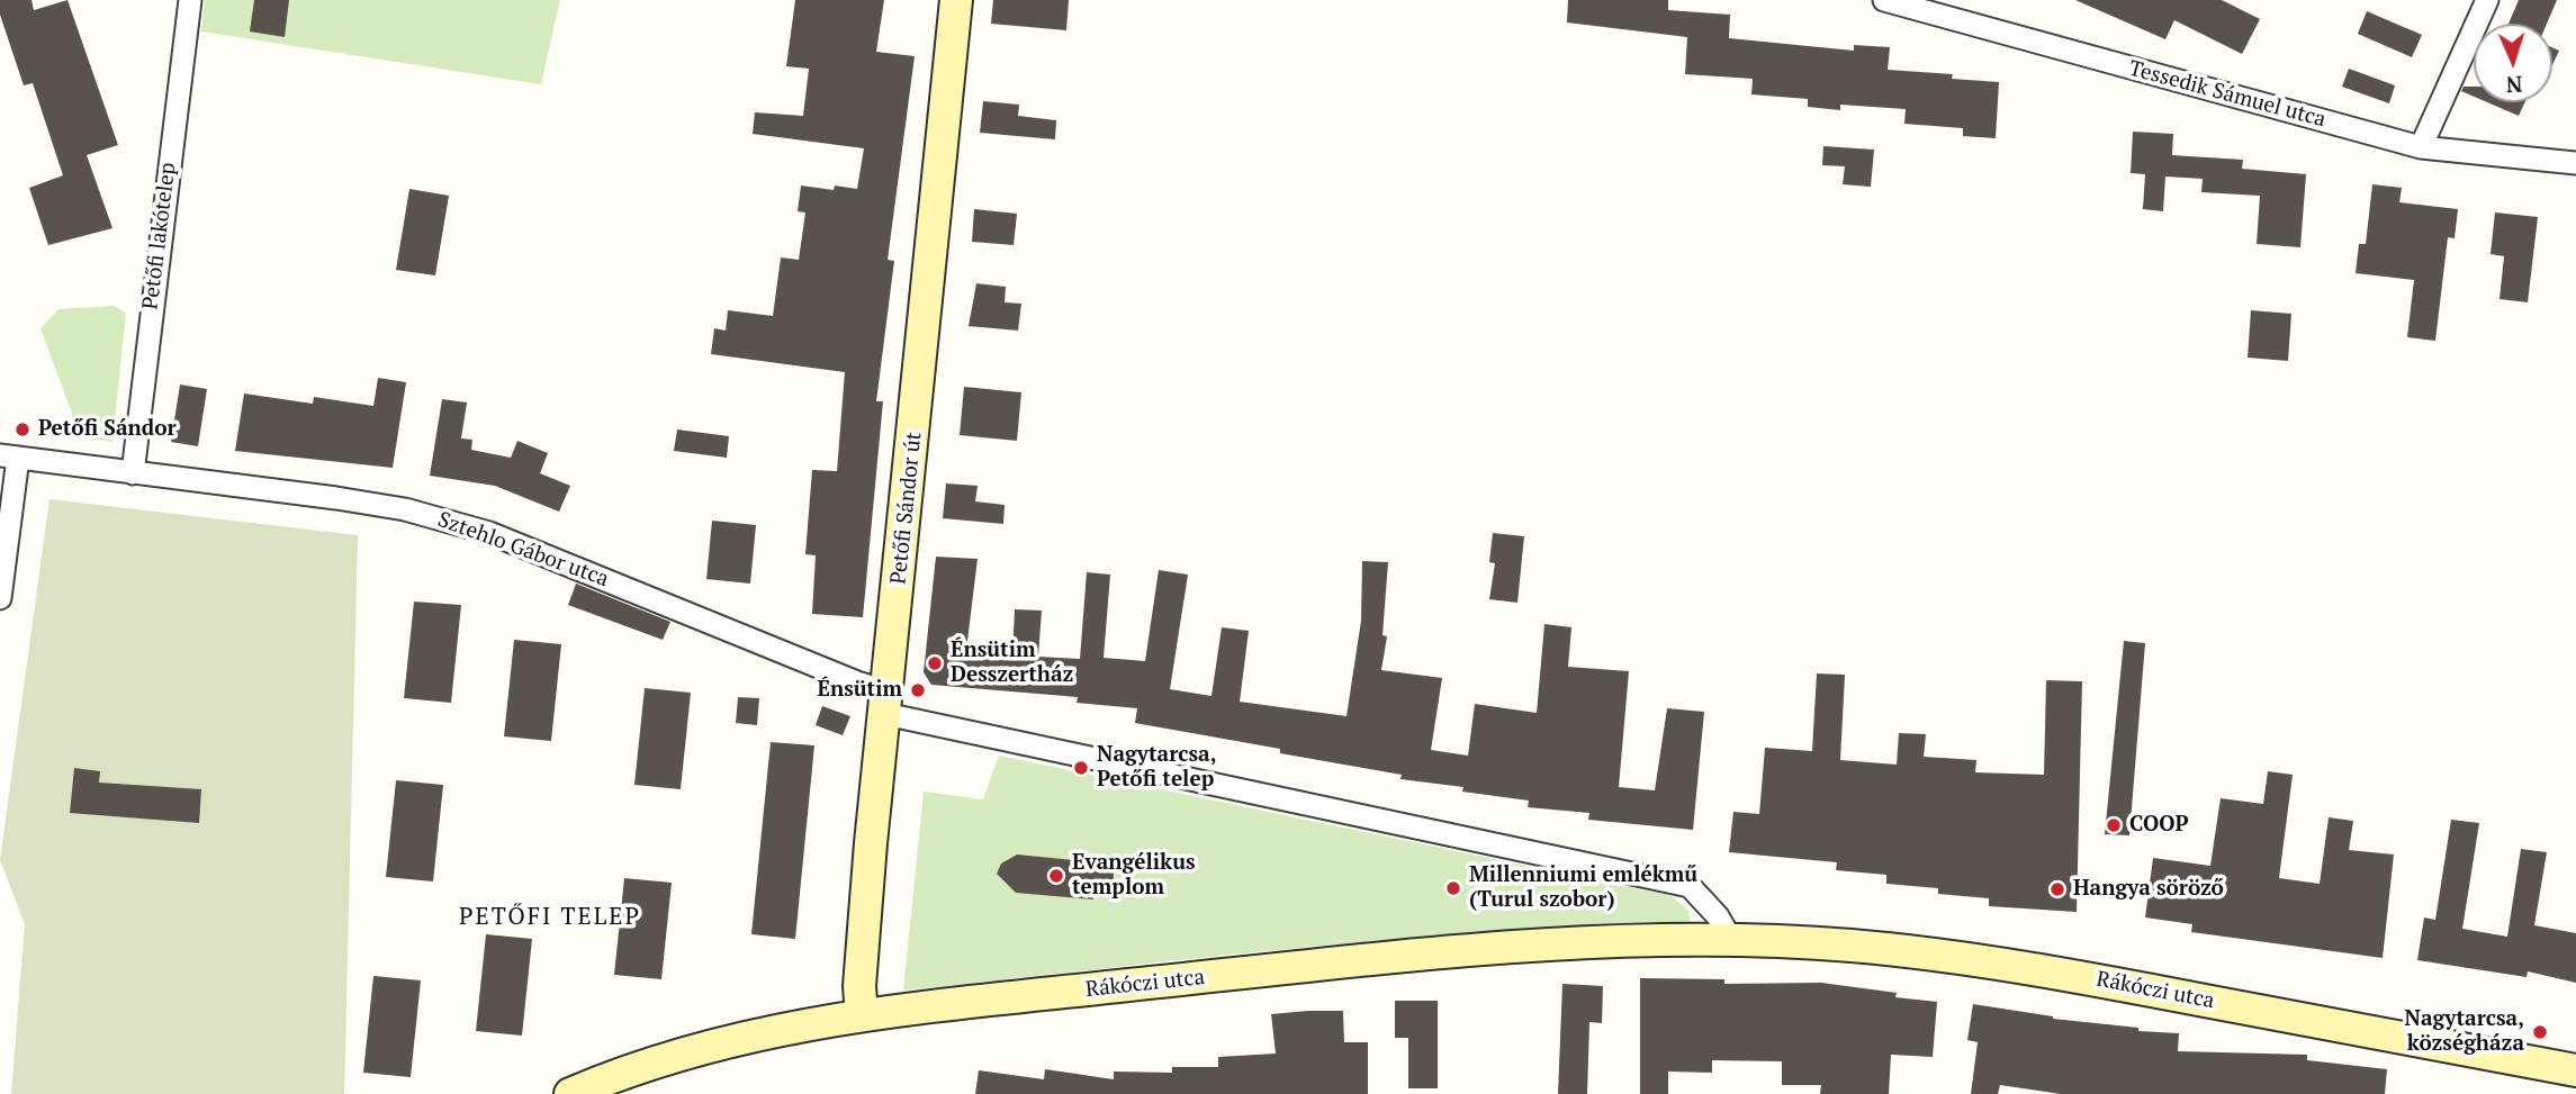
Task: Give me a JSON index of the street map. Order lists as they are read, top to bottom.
{
  "streets": {
    "main road": ["Petőfi Sándor út", "Rákóczi utca"],
    "street": ["Tessedik Sámuel utca", "Petőfi lakótelep", "Sztehlo Gábor utca"]
  },
  "crossings": [
    ["Petőfi lakótelep", "Sztehlo Gábor utca"],
    ["Petőfi Sándor út", "Sztehlo Gábor utca"],
    ["Petőfi Sándor út", "Rákóczi utca"]
  ],
  "districts": ["PETŐFI TELEP"],
  "places": [
    "Petőfi Sándor",
    "Énsütim Desszertház",
    "Énsütim",
    "Nagytarcsa, Petőfi telep",
    "COOP",
    "Evangélikus templom",
    "Millenniumi emlékmű (Turul szobor)",
    "Hangya söröző",
    "Nagytarcsa, községháza"
  ],
  "north": "bottom"
}
